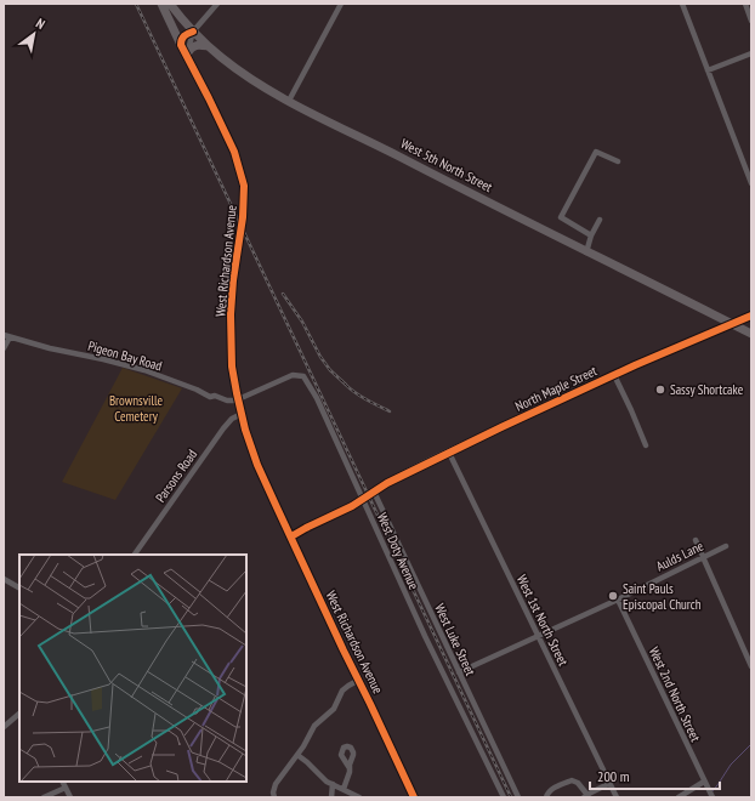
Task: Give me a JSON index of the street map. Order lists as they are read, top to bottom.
{
  "streets": {
    "main road": ["West 5th North Street"],
    "street": [
      "West Richardson Avenue",
      "Pigeon Bay Road",
      "North Maple Street",
      "Parsons Road",
      "West Doty Avenue",
      "Aulds Lane",
      "West 1st North Street",
      "West Luke Street",
      "West 2nd North Street"
    ]
  },
  "crossings": [
    ["West 5th North Street", "North Maple Street"],
    ["West Richardson Avenue", "Pigeon Bay Road"],
    ["West Richardson Avenue", "Parsons Road"],
    ["West Richardson Avenue", "West Doty Avenue"],
    ["Pigeon Bay Road", "West Doty Avenue"],
    ["North Maple Street", "West 1st North Street"],
    ["North Maple Street", "West Luke Street"],
    ["Aulds Lane", "West 1st North Street"],
    ["Aulds Lane", "West Luke Street"],
    ["Aulds Lane", "West 2nd North Street"]
  ],
  "parks": ["Brownsville Cemetery"],
  "places": ["Sassy Shortcake", "Saint Pauls Episcopal Church"],
  "scale_bar": "200 m",
  "north": "top right"
}
